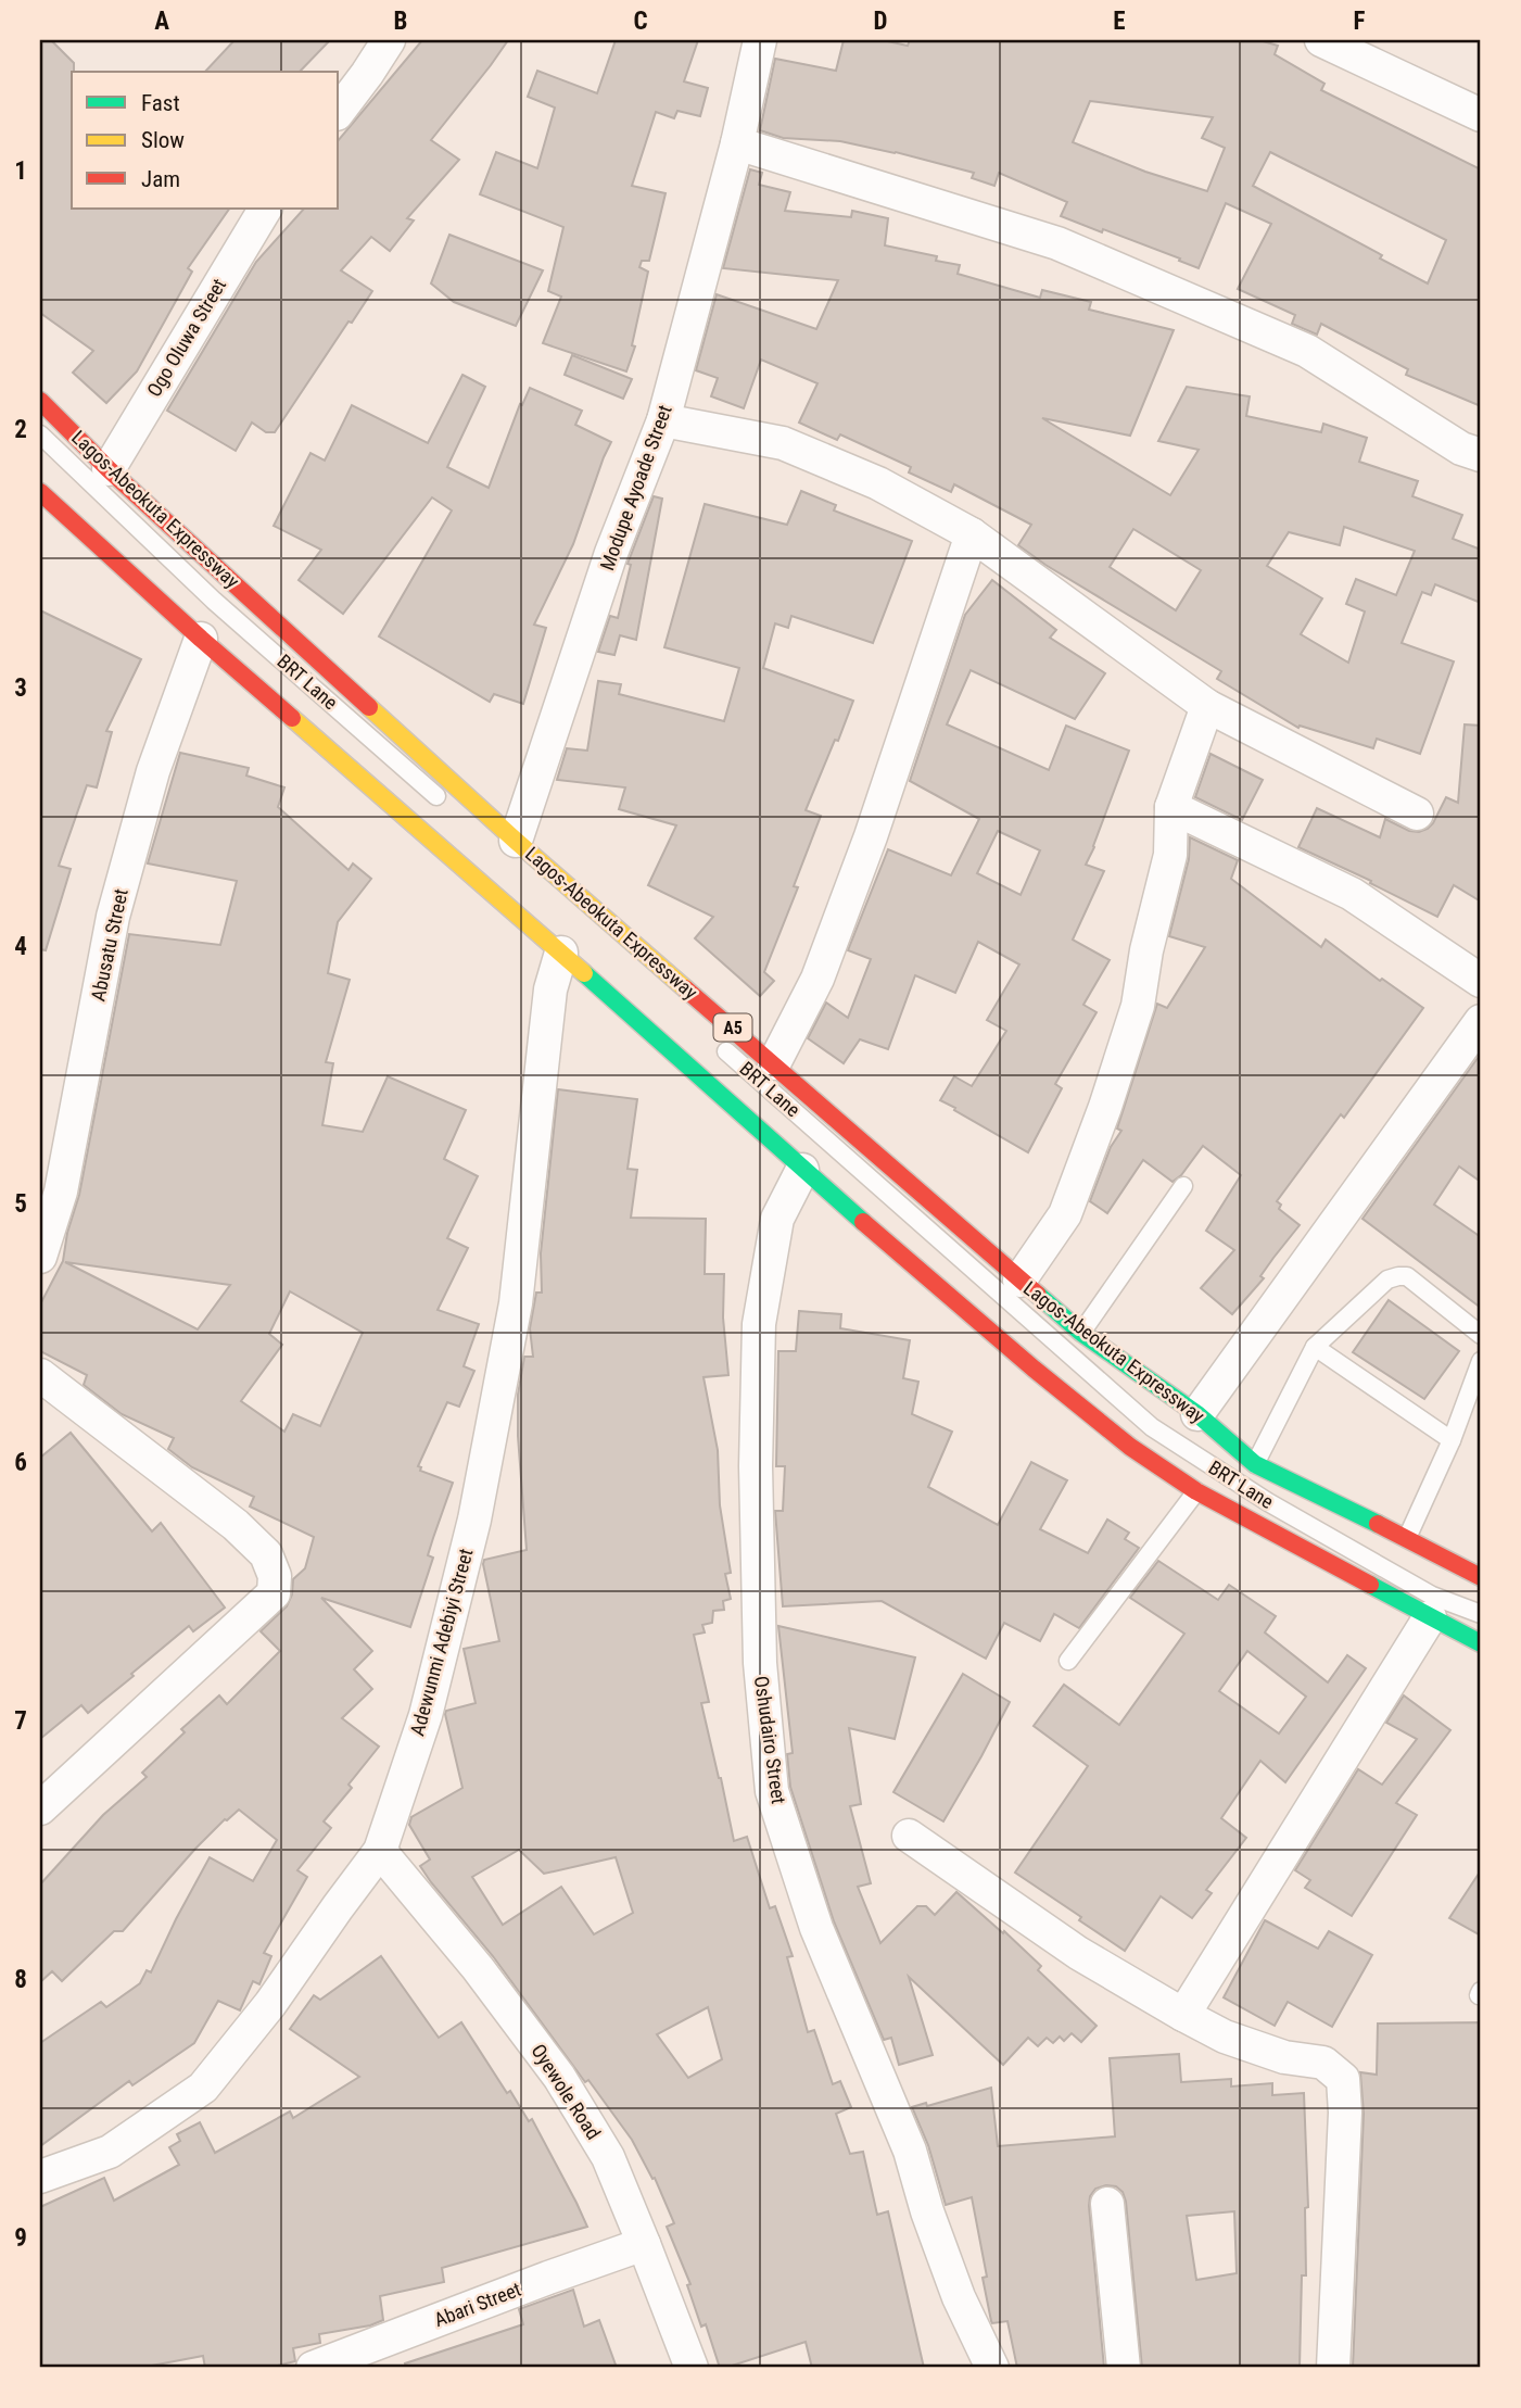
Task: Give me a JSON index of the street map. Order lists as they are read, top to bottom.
{
  "streets": {
    "highway": ["Lagos-Abeokuta Expressway", "A5"],
    "street": [
      "Ogo Oluwa Street",
      "Modupe Ayoade Street",
      "Abusatu Street",
      "Adewunmi Adebiyi Street",
      "Oshudairo Street",
      "Oyewole Road",
      "Abari Street"
    ],
    "lane": ["BRT Lane"]
  },
  "crossings": [
    ["Ogo Oluwa Street", "Lagos-Abeokuta Expressway"],
    ["Modupe Ayoade Street", "Lagos-Abeokuta Expressway"],
    ["Adewunmi Adebiyi Street", "Oyewole Road"],
    ["Oyewole Road", "Abari Street"]
  ],
  "legend": ["Fast", "Slow", "Jam"],
  "grid": {
    "columns": [
      "A",
      "B",
      "C",
      "D",
      "E",
      "F"
    ],
    "rows": [
      "1",
      "2",
      "3",
      "4",
      "5",
      "6",
      "7",
      "8",
      "9"
    ]
  }
}
